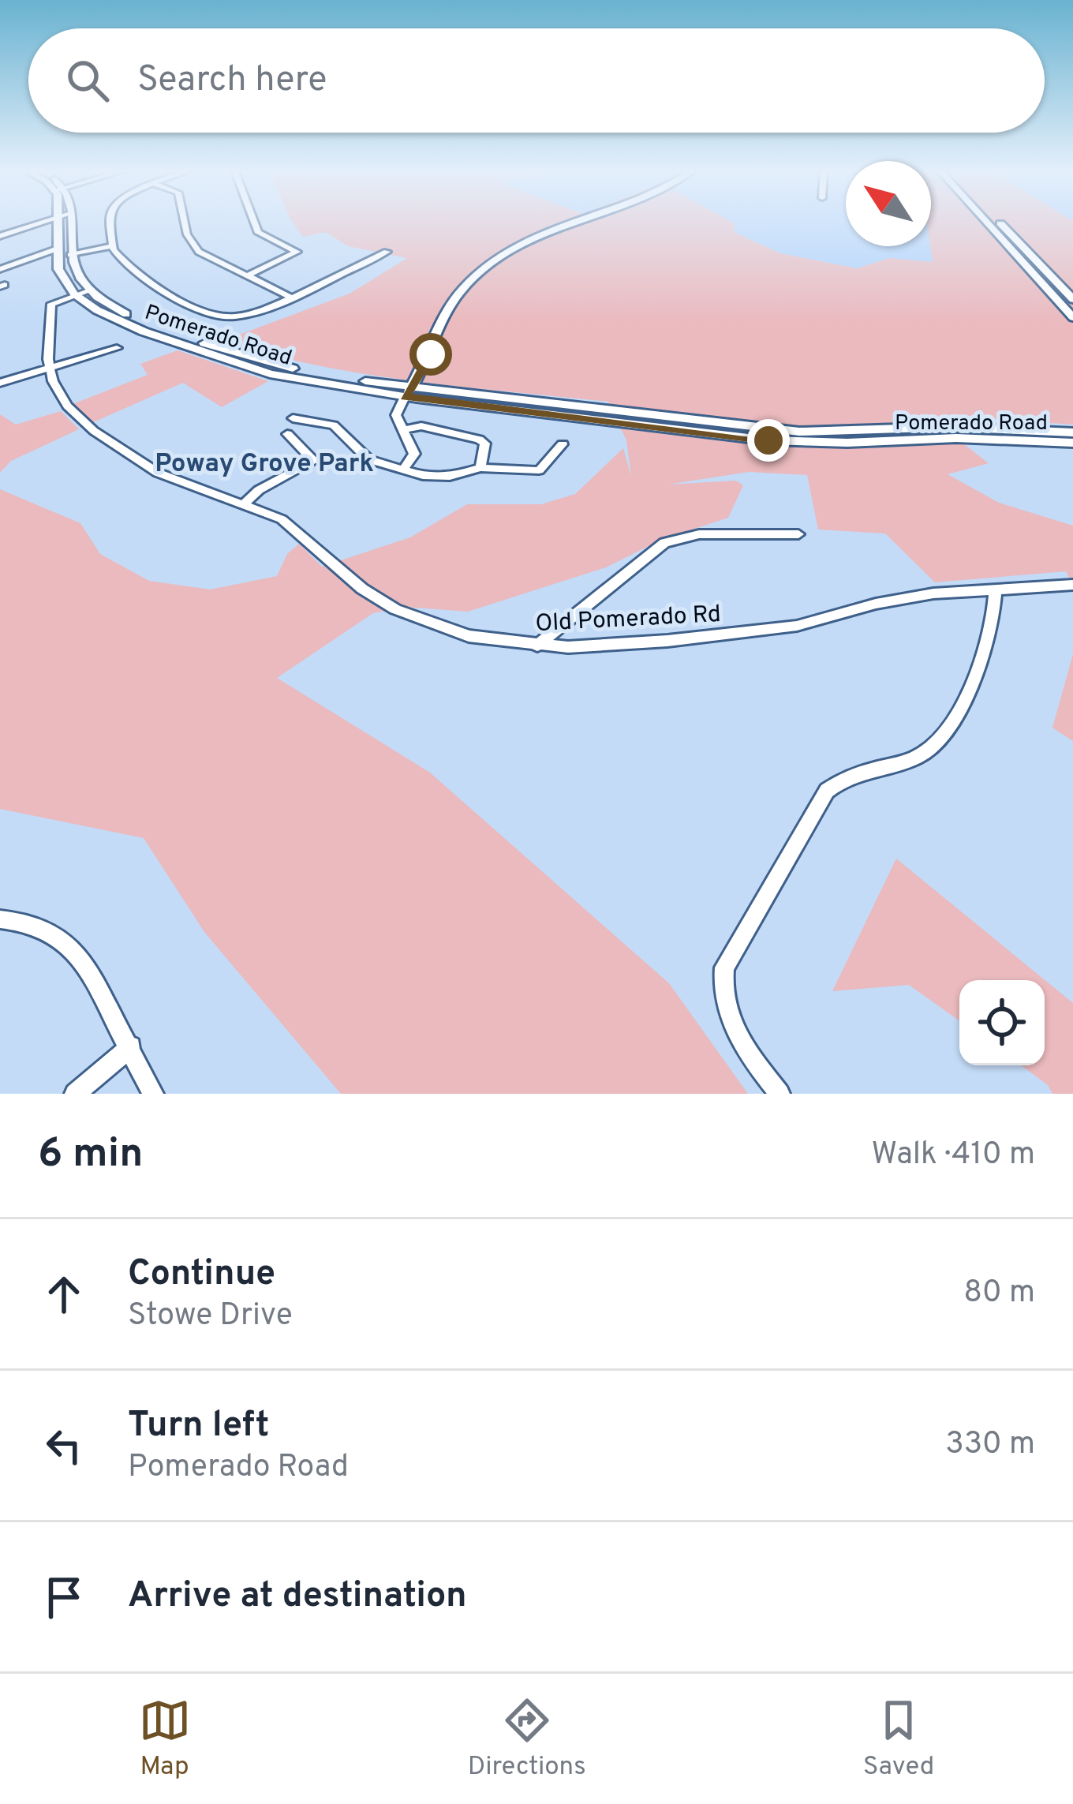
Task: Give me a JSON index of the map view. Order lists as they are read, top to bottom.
{
  "streets": {
    "main road": ["Pomerado Road"],
    "street": ["Old Pomerado Rd"]
  },
  "districts": ["Poway Grove Park"],
  "north": "top left",
  "page": {
    "search": "Search here",
    "heading": ["6 min", "Walk · 410 m"],
    "list": [
      ["Continue", "Stowe Drive", "80 m"],
      ["Turn left", "Pomerado Road", "330 m"],
      "Arrive at destination"
    ],
    "nav": ["Map", "Directions", "Saved"]
  }
}
